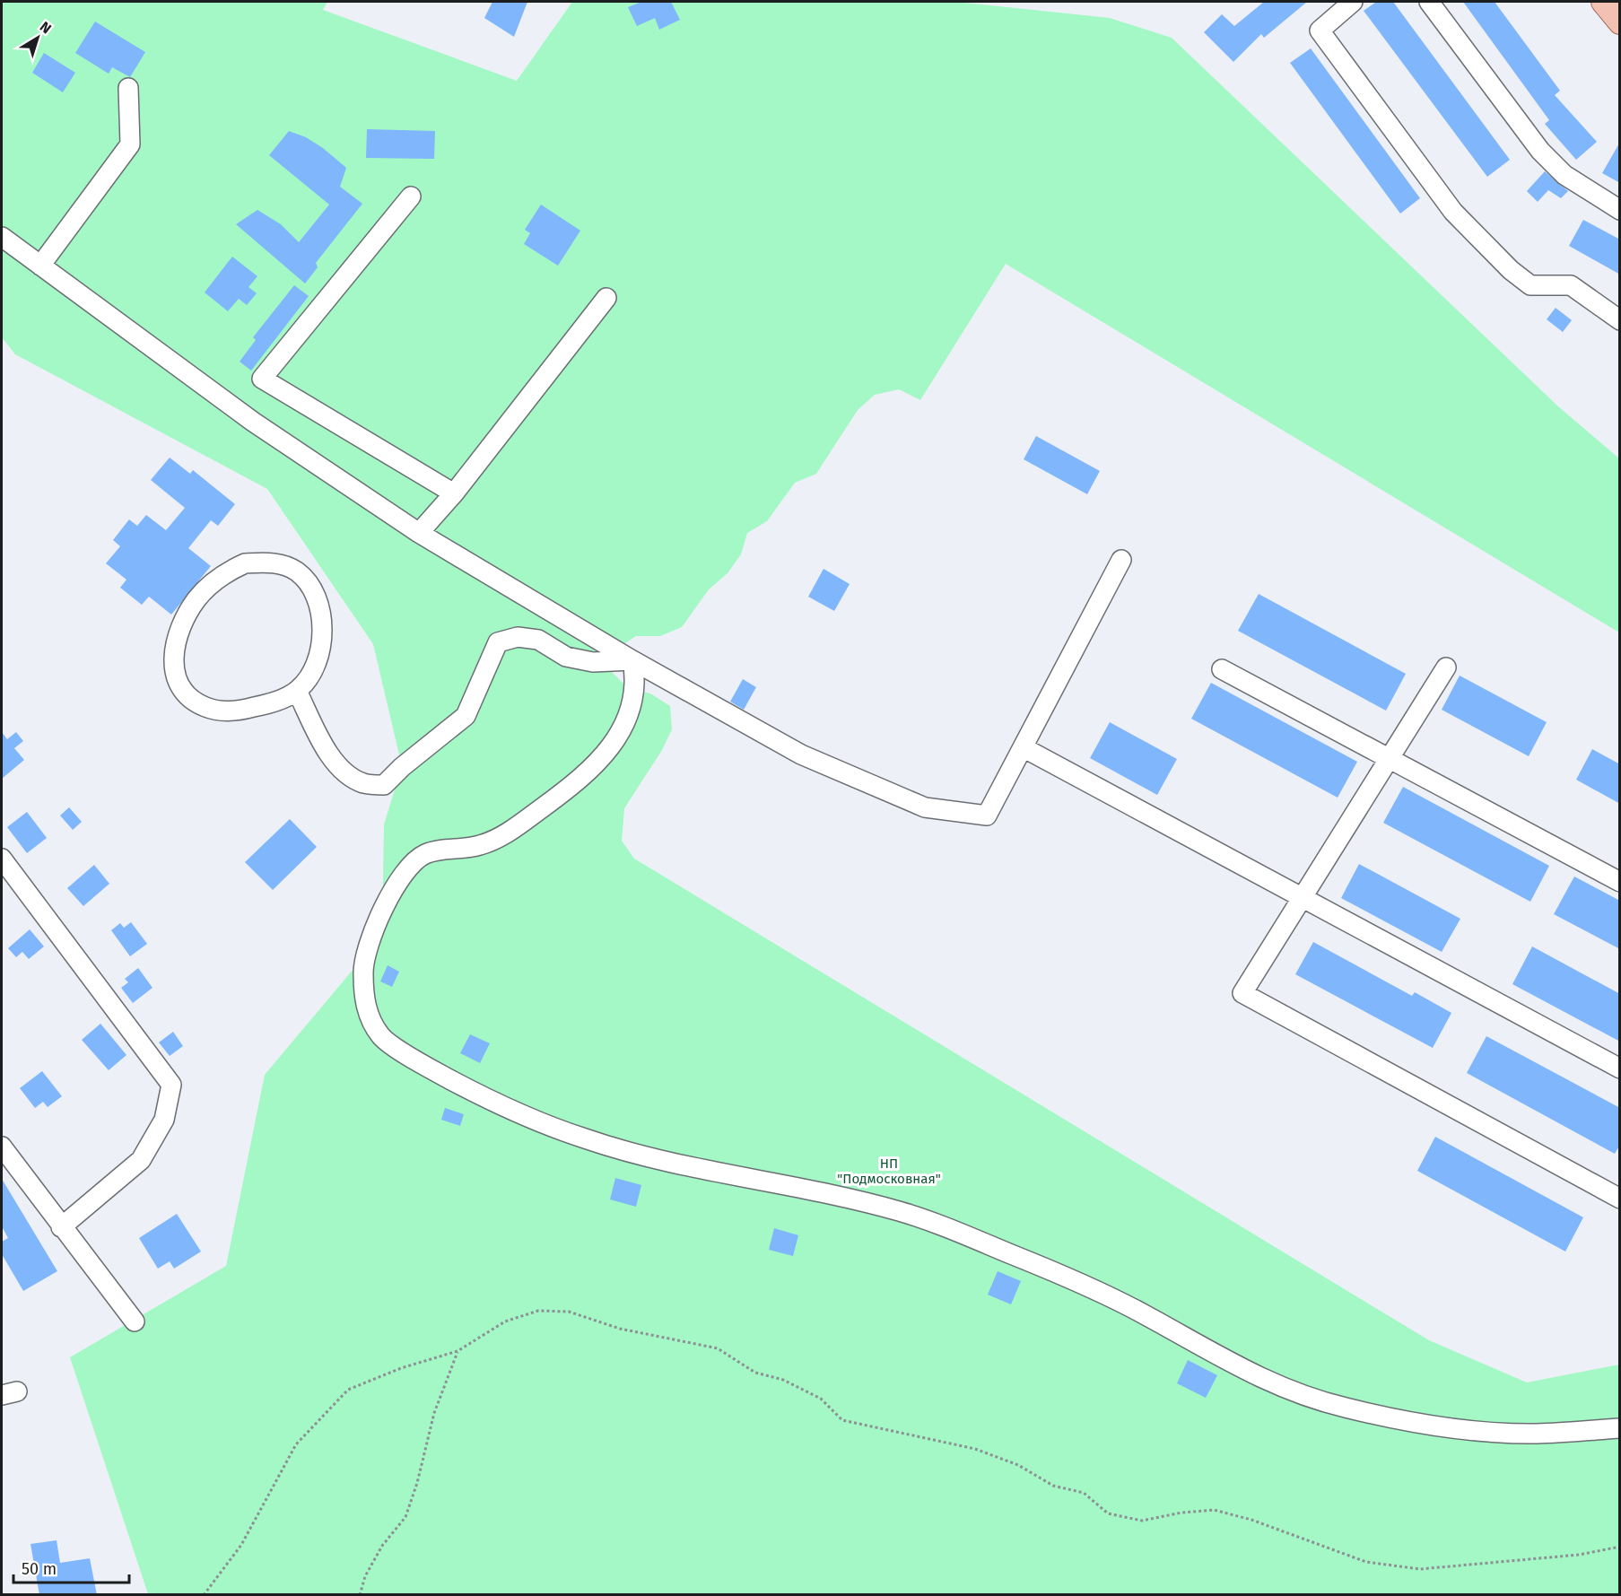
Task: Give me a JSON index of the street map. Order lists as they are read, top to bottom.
{
  "parks": ["НП \"Подмосковная\""],
  "scale_bar": "50 m",
  "north": "top right"
}
